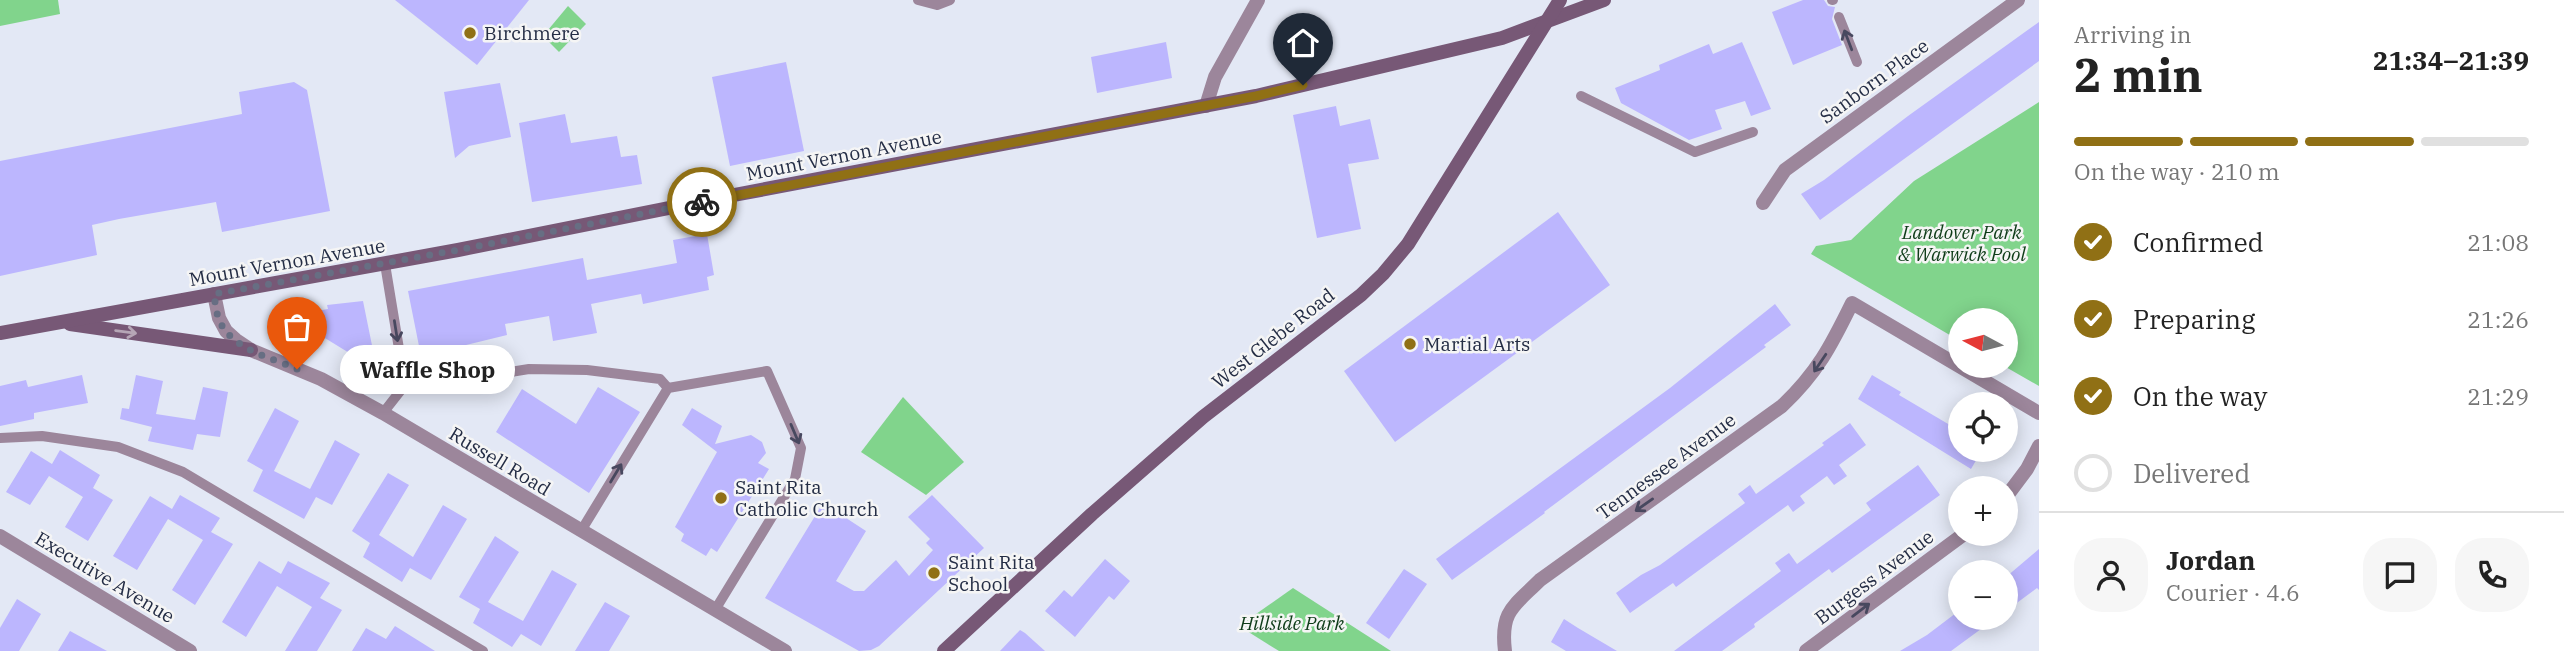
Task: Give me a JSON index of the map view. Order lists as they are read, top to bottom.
{
  "streets": {
    "main road": ["Mount Vernon Avenue", "West Glebe Road"],
    "street": [
      "Sanborn Place",
      "Russell Road",
      "Tennessee Avenue",
      "Executive Avenue",
      "Burgess Avenue"
    ]
  },
  "crossings": [
    ["Mount Vernon Avenue", "West Glebe Road"],
    ["Mount Vernon Avenue", "Russell Road"]
  ],
  "one_way": ["Tennessee Avenue", "Burgess Avenue"],
  "parks": ["Landover Park & Warwick Pool", "Hillside Park"],
  "places": [
    "Birchmere",
    "Martial Arts",
    "Waffle Shop",
    "Saint Rita Catholic Church",
    "Saint Rita School"
  ],
  "north": "left",
  "page": {
    "heading": ["2 min", "Arriving in", "21:34–21:39"],
    "panel": ["Jordan", "Courier · 4.6"],
    "bar": "On the way · 210 m",
    "list": [
      ["Confirmed", "21:08"],
      ["Preparing", "21:26"],
      ["On the way", "21:29"],
      "Delivered"
    ],
    "map_buttons": ["+", "−"],
    "bubble": "Waffle Shop"
  }
}
